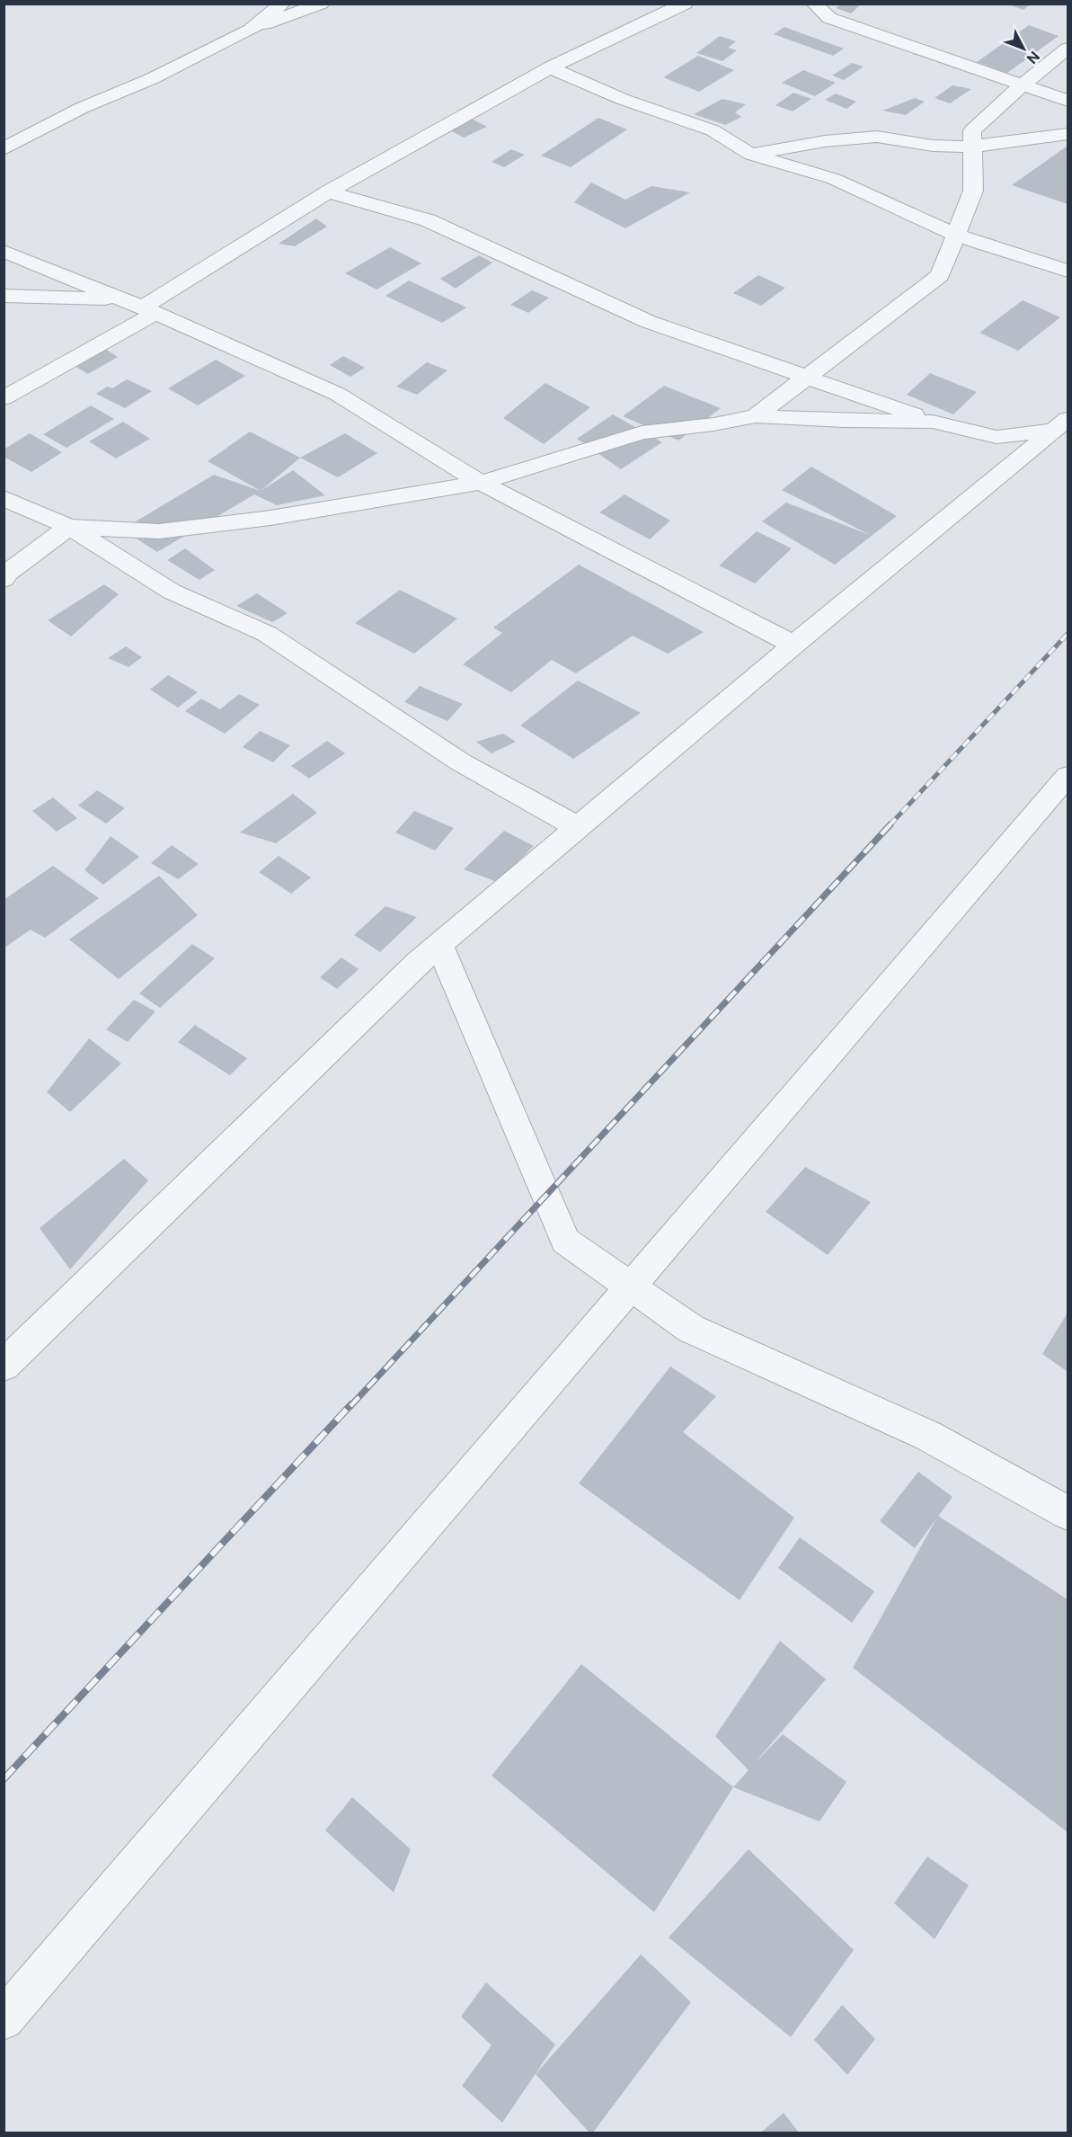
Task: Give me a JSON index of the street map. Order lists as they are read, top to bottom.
{
  "north": "bottom right"
}
